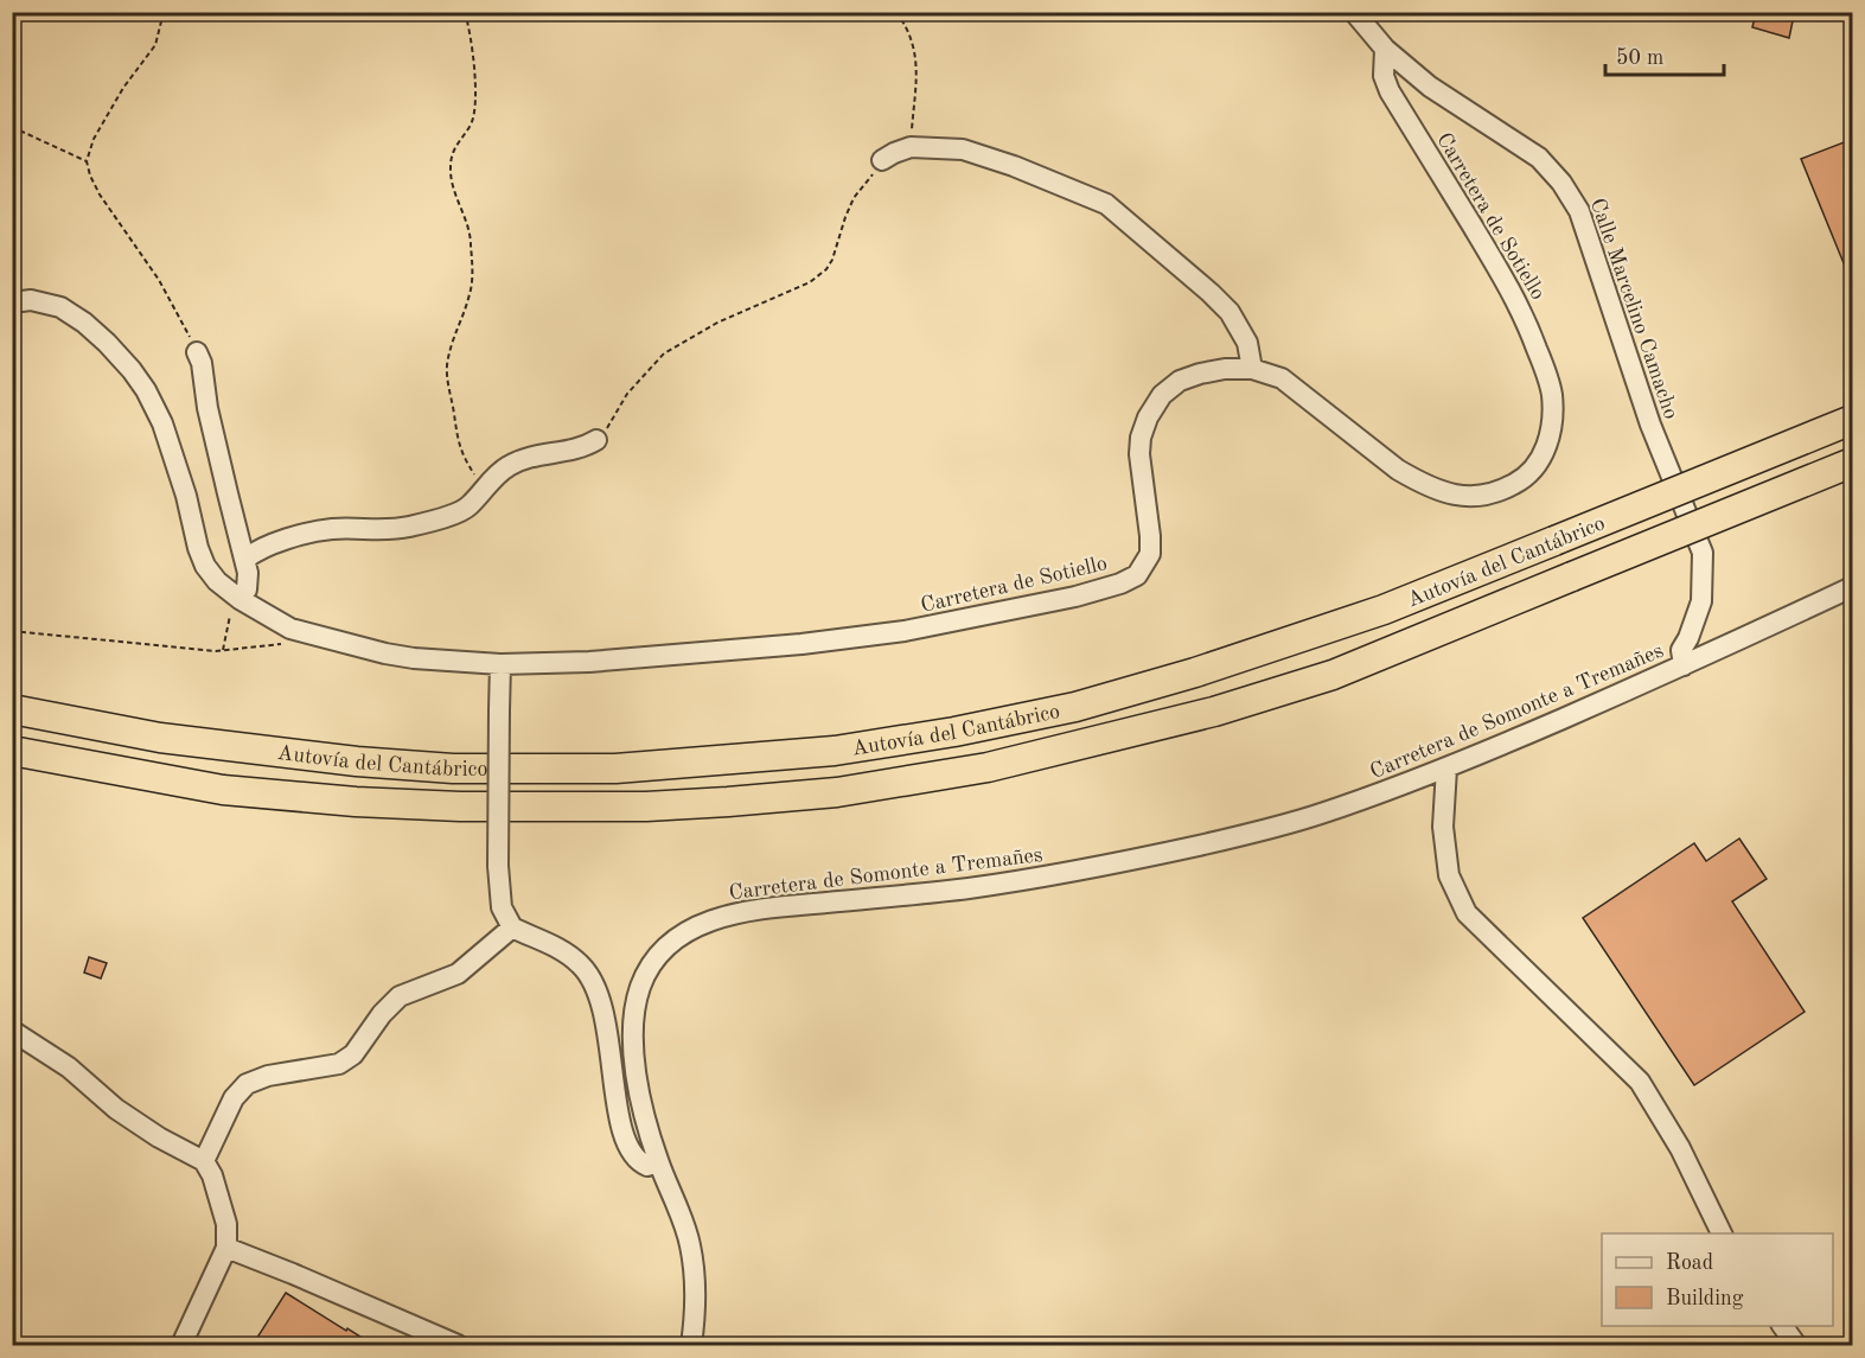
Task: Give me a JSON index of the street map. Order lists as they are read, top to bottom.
{
  "streets": {
    "highway": ["Autovía del Cantábrico"],
    "street": ["Carretera de Sotiello", "Calle Marcelino Camacho", "Carretera de Somonte a Tremañes"]
  },
  "crossings": [
    ["Carretera de Sotiello", "Calle Marcelino Camacho"],
    ["Calle Marcelino Camacho", "Carretera de Somonte a Tremañes"]
  ],
  "legend": ["Road", "Building"],
  "scale_bar": "50 m"
}
